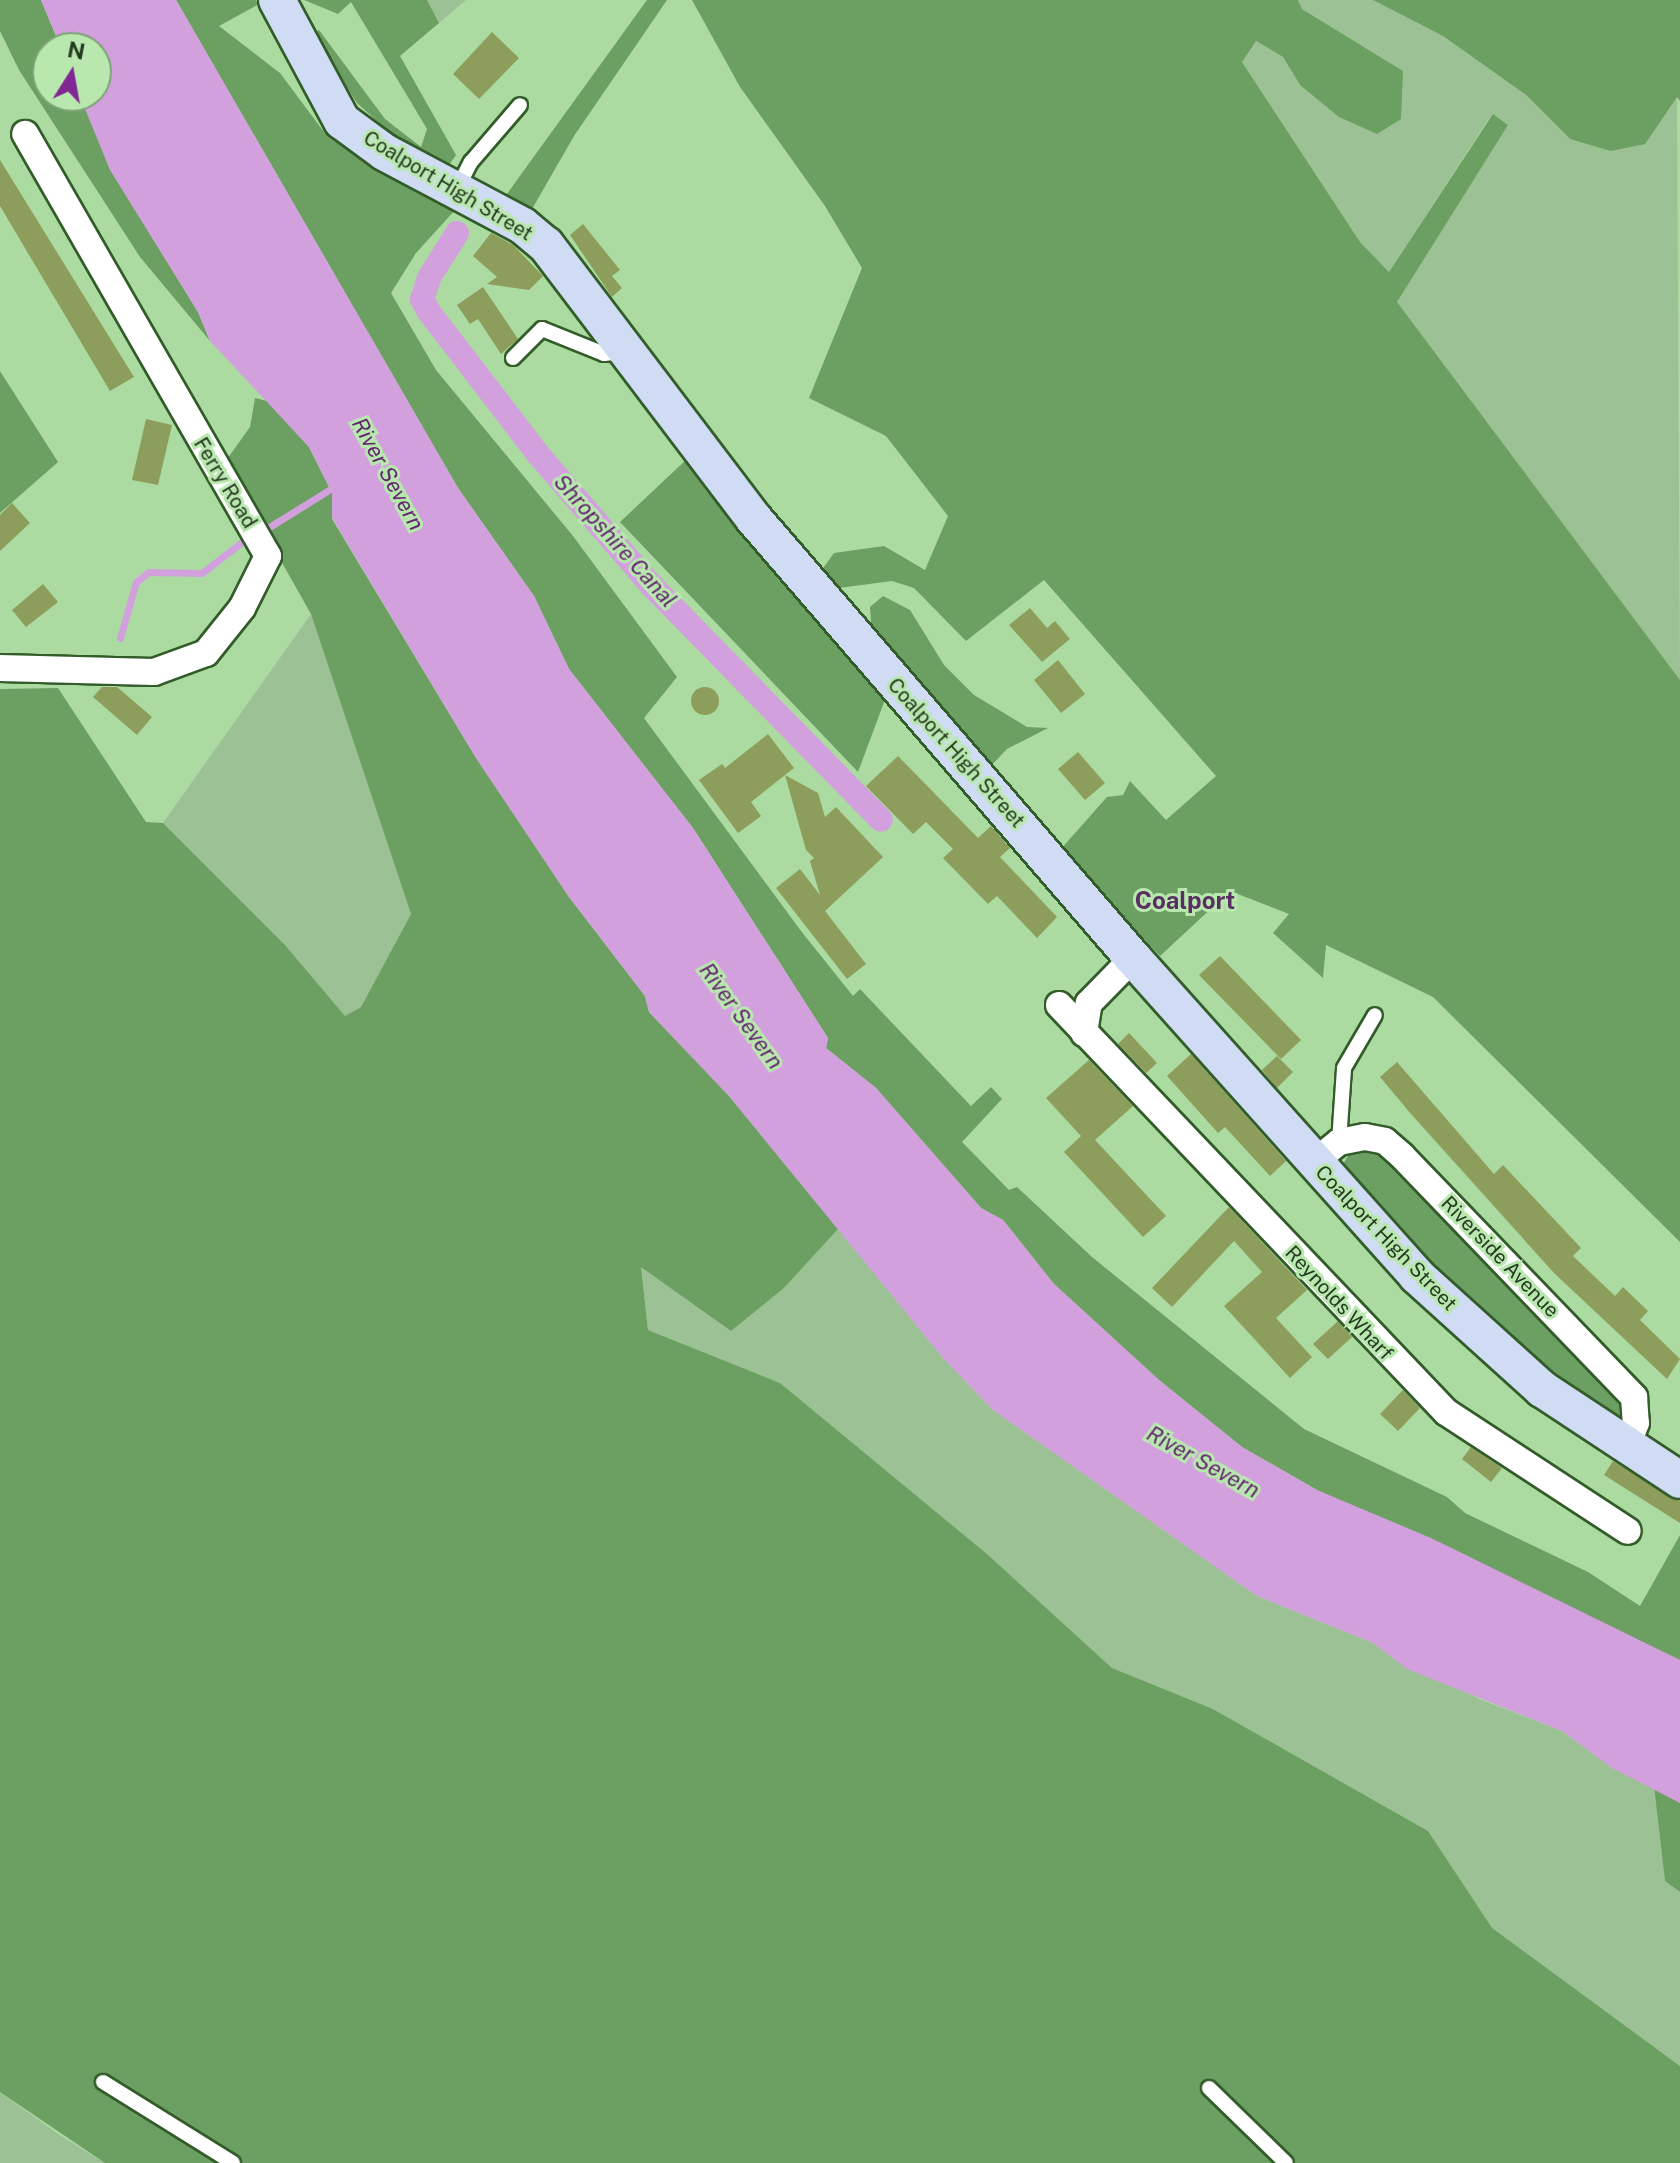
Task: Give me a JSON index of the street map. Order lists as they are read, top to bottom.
{
  "streets": {
    "street": [
      "Coalport High Street",
      "Ferry Road",
      "Riverside Avenue",
      "Reynolds Wharf"
    ]
  },
  "crossings": [
    ["Coalport High Street", "Riverside Avenue"]
  ],
  "districts": ["Coalport"],
  "water": ["River Severn", "Shropshire Canal"],
  "north": "top"
}
